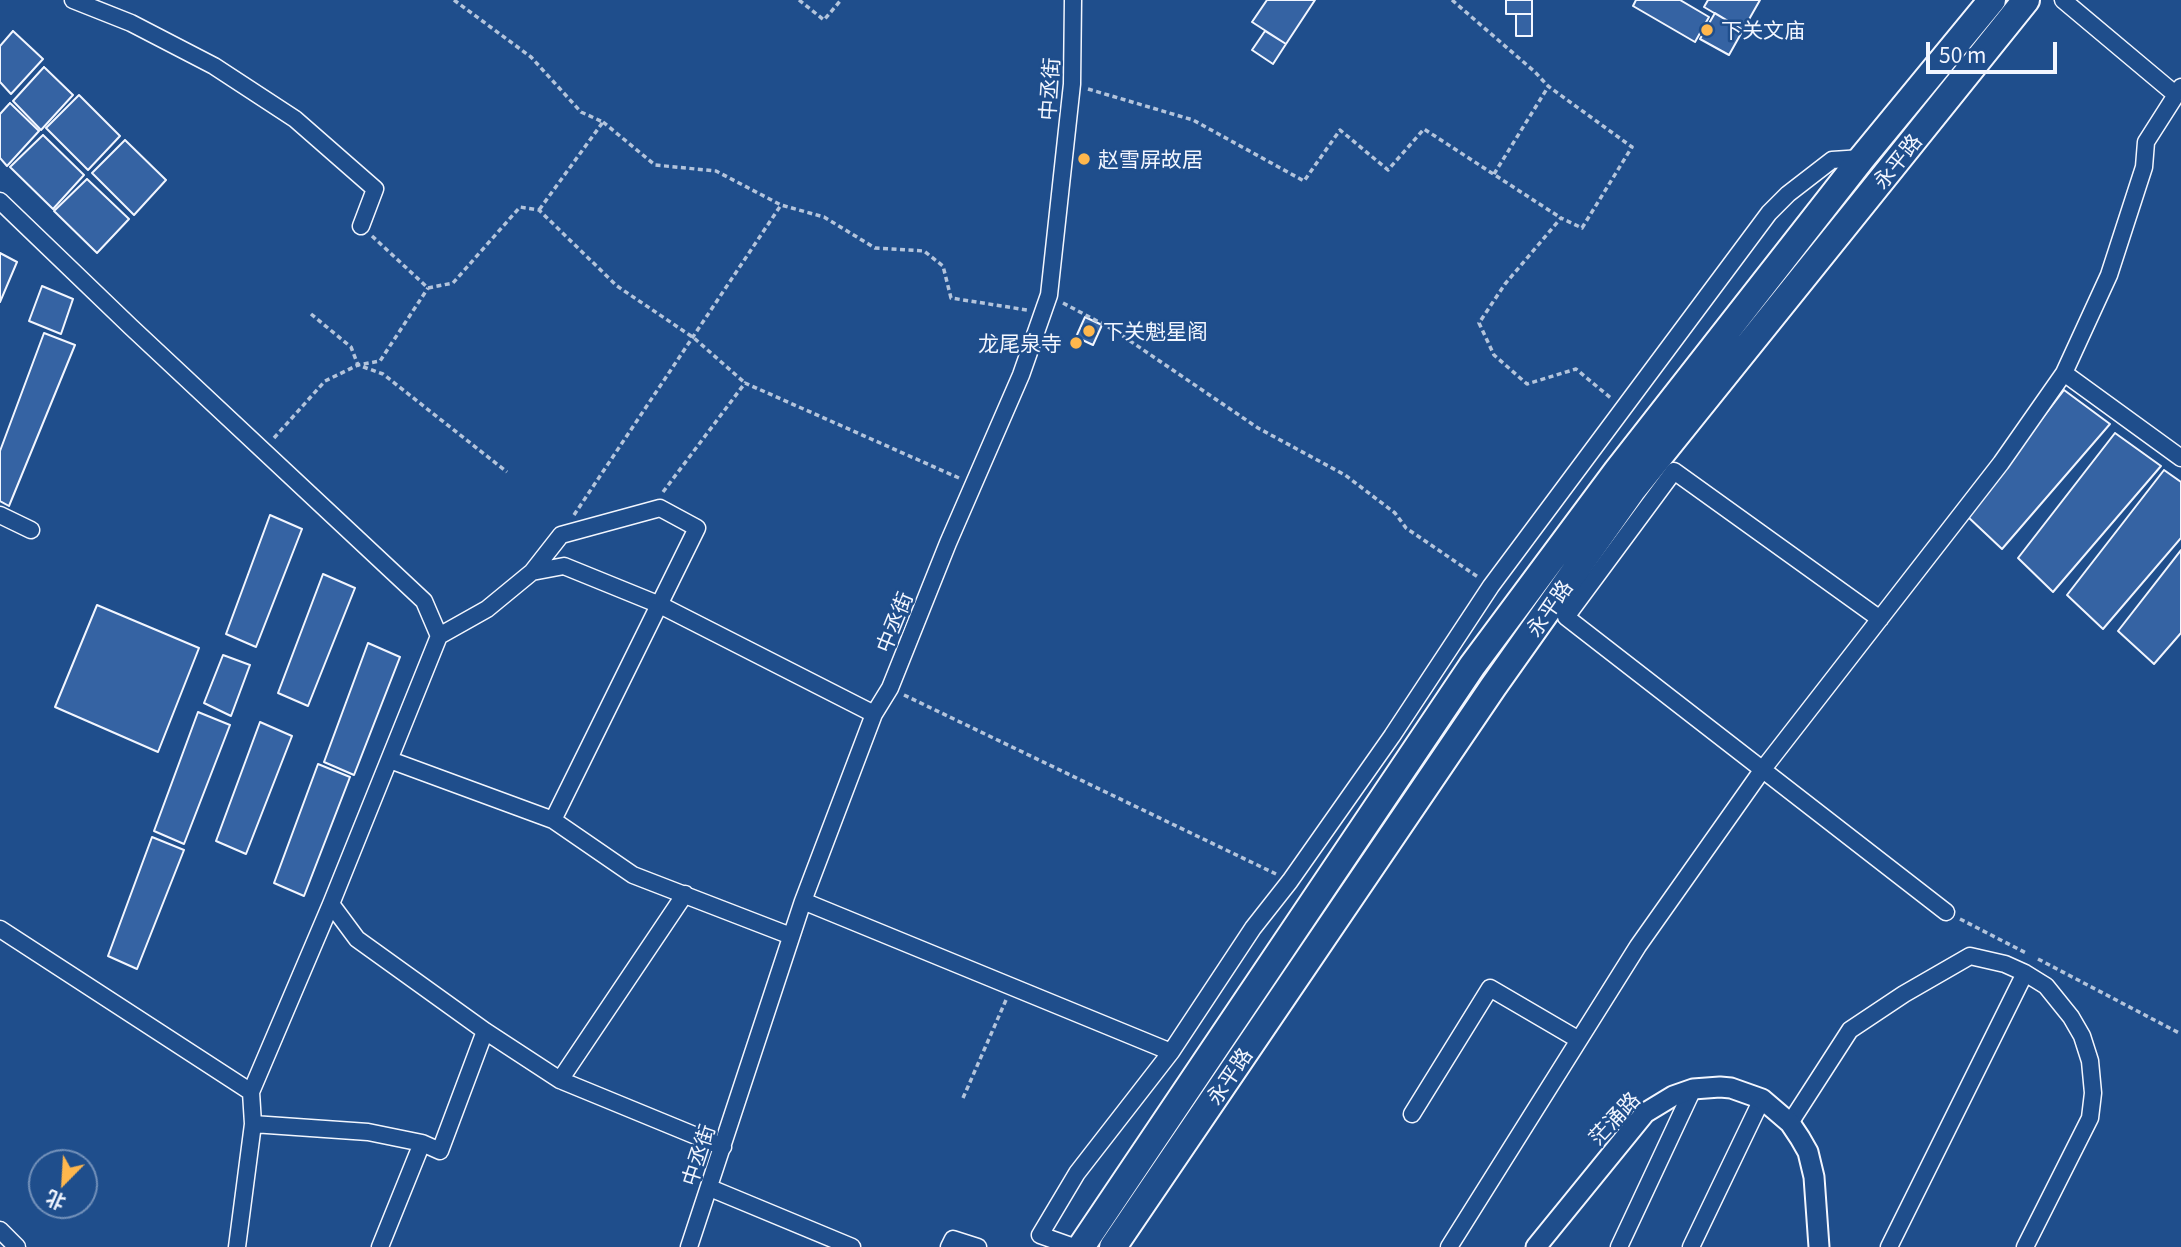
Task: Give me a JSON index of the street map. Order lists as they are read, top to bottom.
{
  "streets": {
    "highway": ["永平路"],
    "street": ["中丞街", "茫涌路"]
  },
  "places": [
    "下关文庙",
    "赵雪屏故居",
    "下关魁星阁",
    "龙尾泉寺"
  ],
  "scale_bar": "50 m",
  "north": "bottom left"
}
